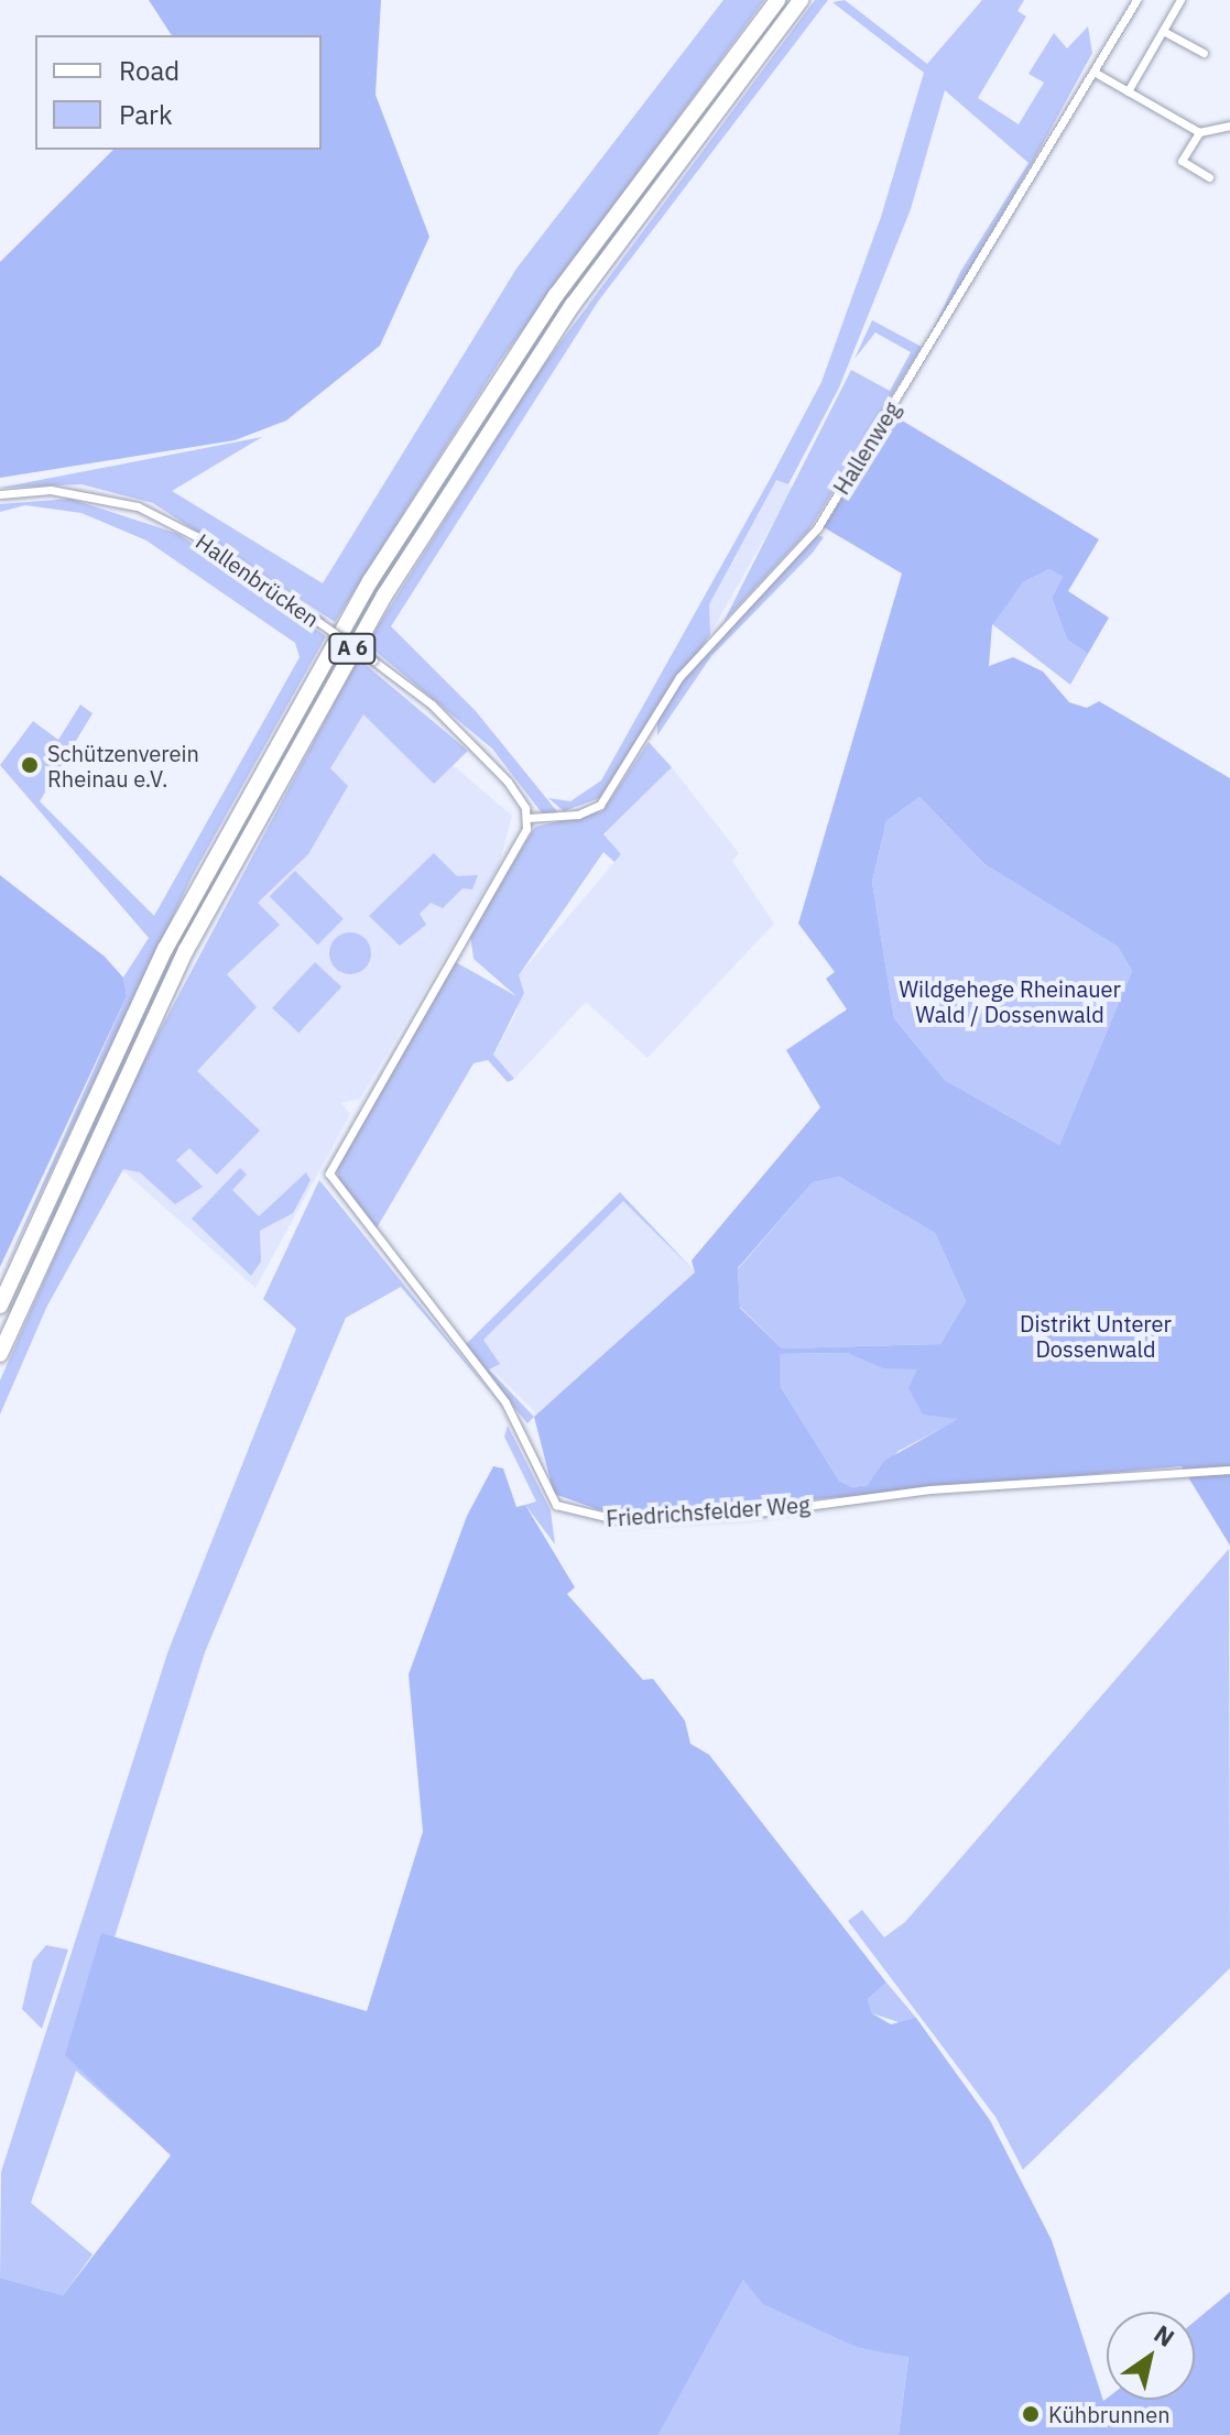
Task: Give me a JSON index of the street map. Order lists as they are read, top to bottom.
{
  "streets": {
    "highway": ["A 6"],
    "street": ["Hallenweg", "Hallenbrücken", "Friedrichsfelder Weg"]
  },
  "crossings": [
    ["Hallenweg", "Hallenbrücken"],
    ["Hallenweg", "Friedrichsfelder Weg"],
    ["Hallenbrücken", "Friedrichsfelder Weg"]
  ],
  "parks": ["Wildgehege Rheinauer Wald / Dossenwald", "Distrikt Unterer Dossenwald"],
  "places": ["Schützenverein Rheinau e.V.", "Kühbrunnen"],
  "legend": ["Road", "Park"],
  "north": "top right"
}
